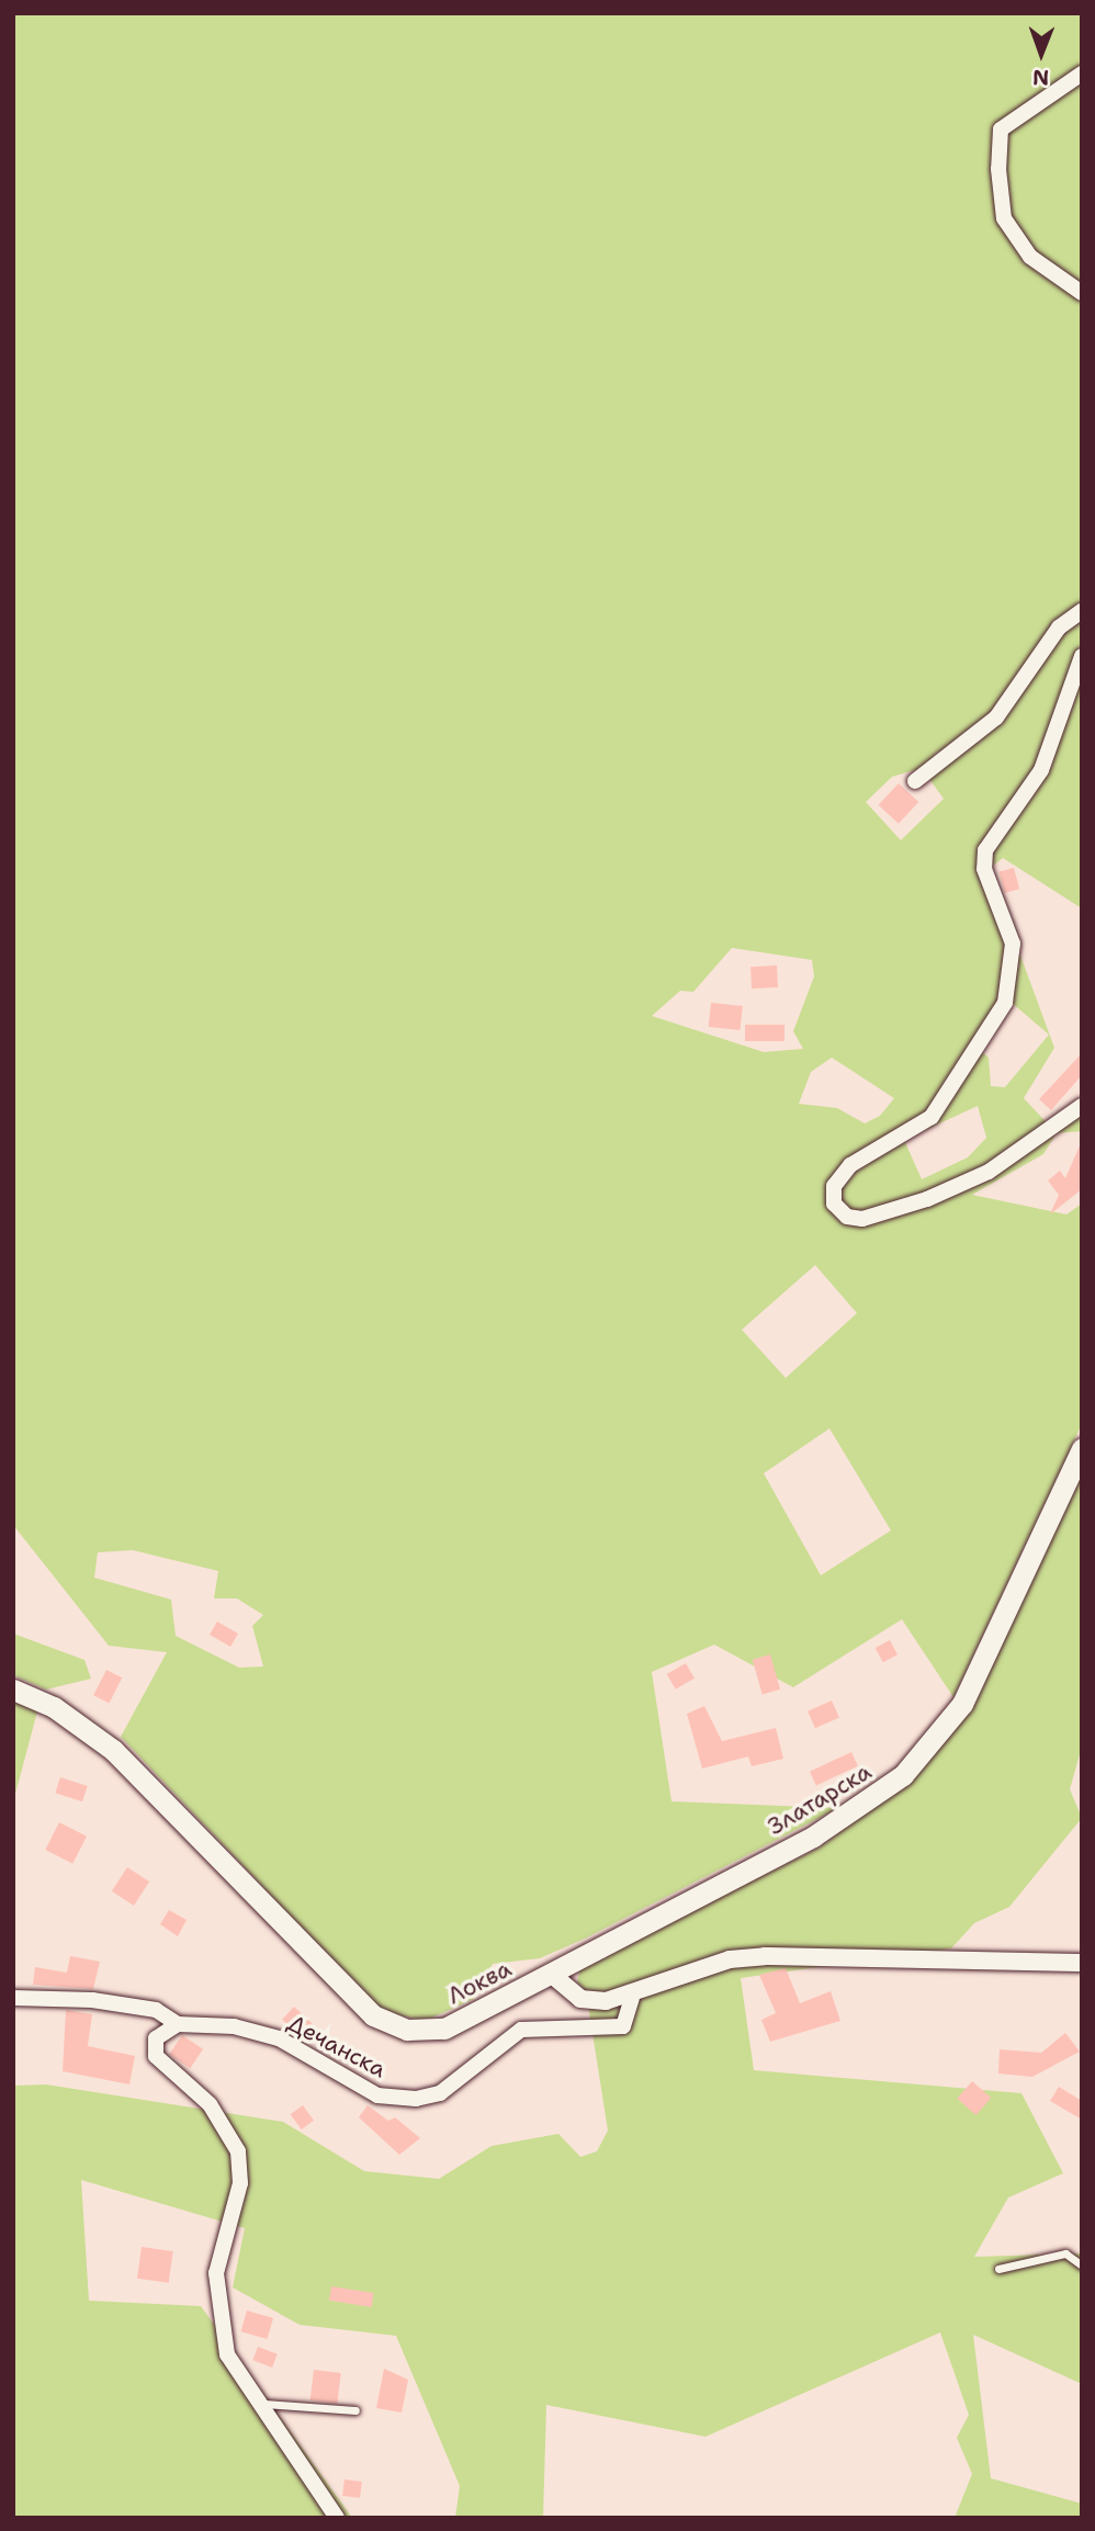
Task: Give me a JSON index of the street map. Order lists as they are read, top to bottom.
{
  "streets": {
    "main road": ["Златарска", "Локва"],
    "street": ["Дечанска"]
  },
  "crossings": [
    ["Златарска", "Локва"]
  ],
  "north": "bottom"
}
